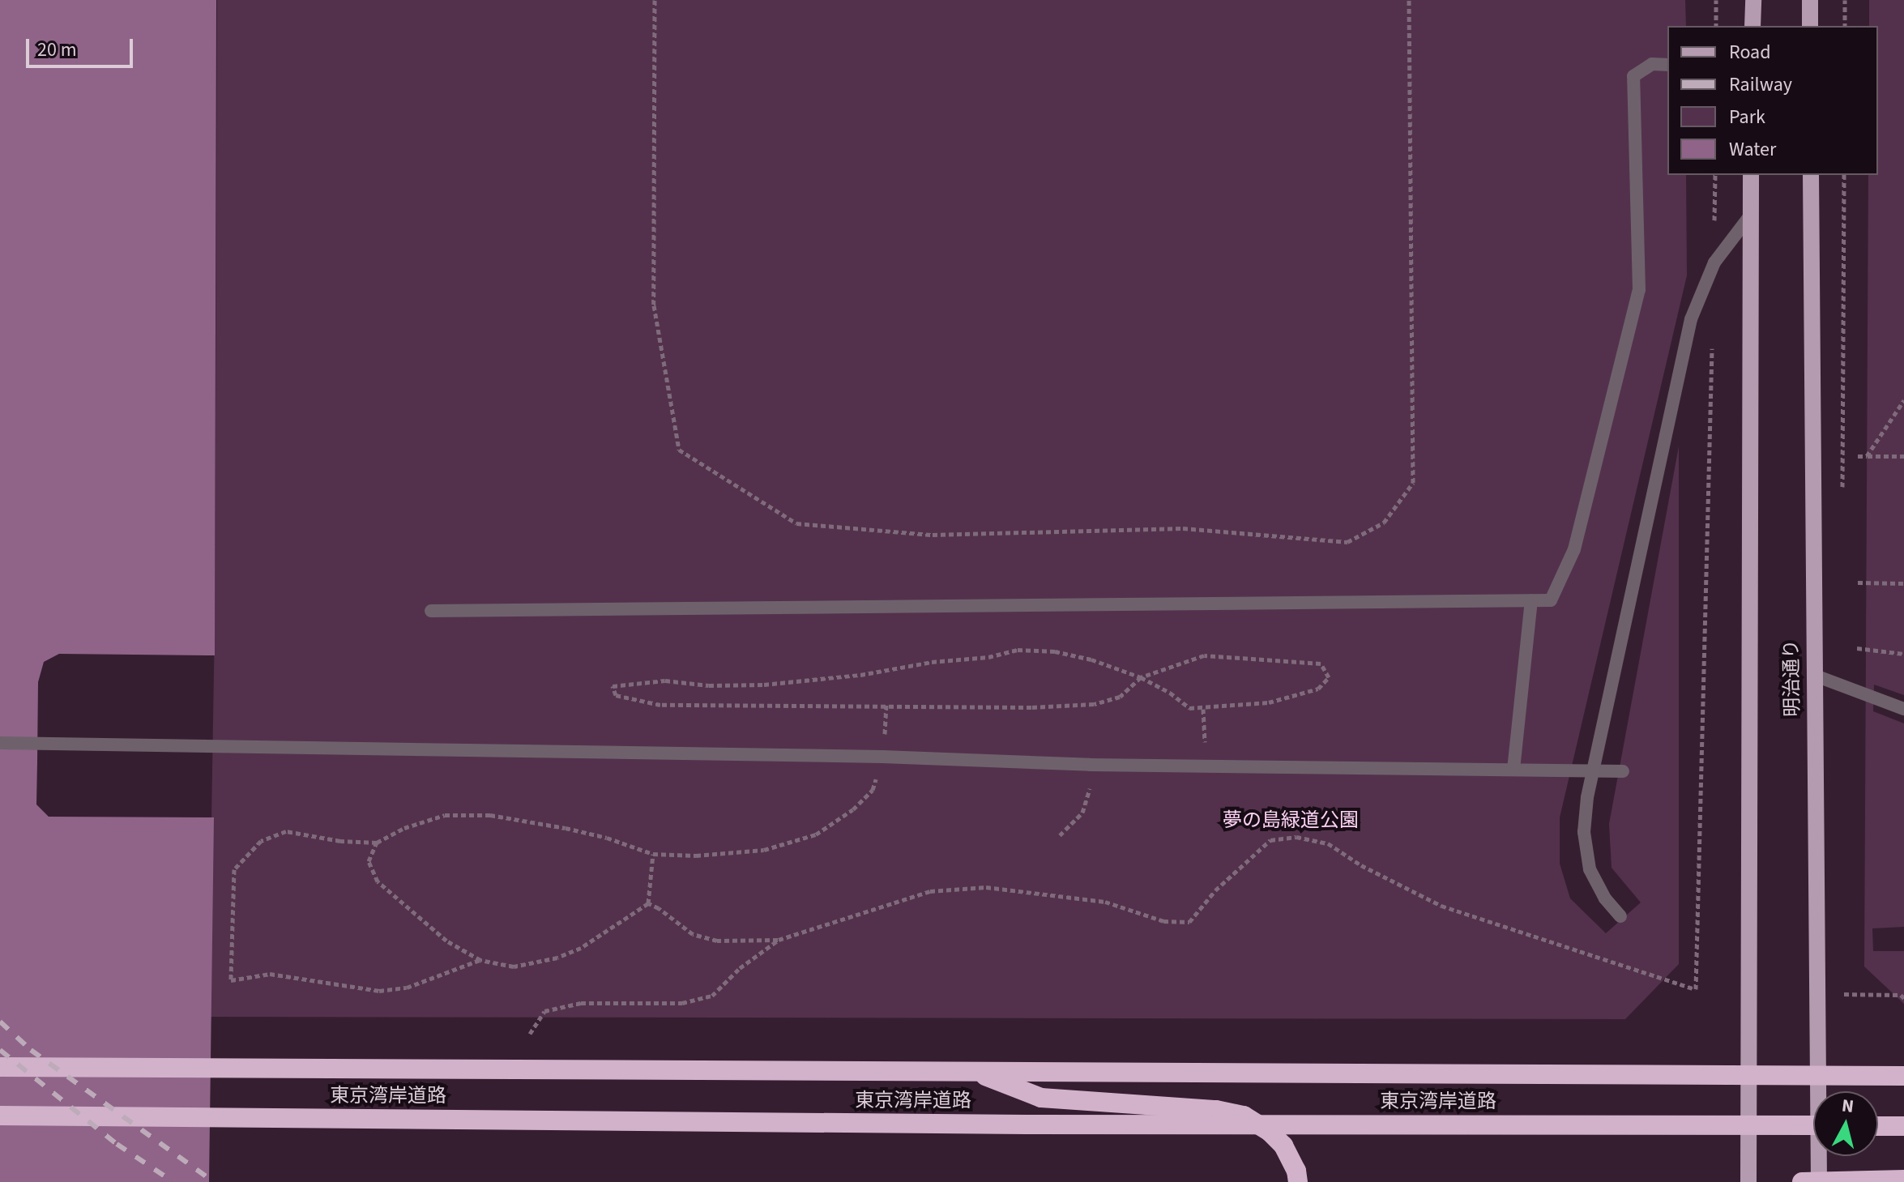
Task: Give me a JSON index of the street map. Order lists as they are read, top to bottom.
{
  "streets": {
    "highway": ["東京湾岸道路"],
    "main road": ["明治通り"]
  },
  "parks": ["夢の島緑道公園"],
  "legend": [
    "Road",
    "Railway",
    "Park",
    "Water"
  ],
  "scale_bar": "20 m",
  "north": "top"
}
